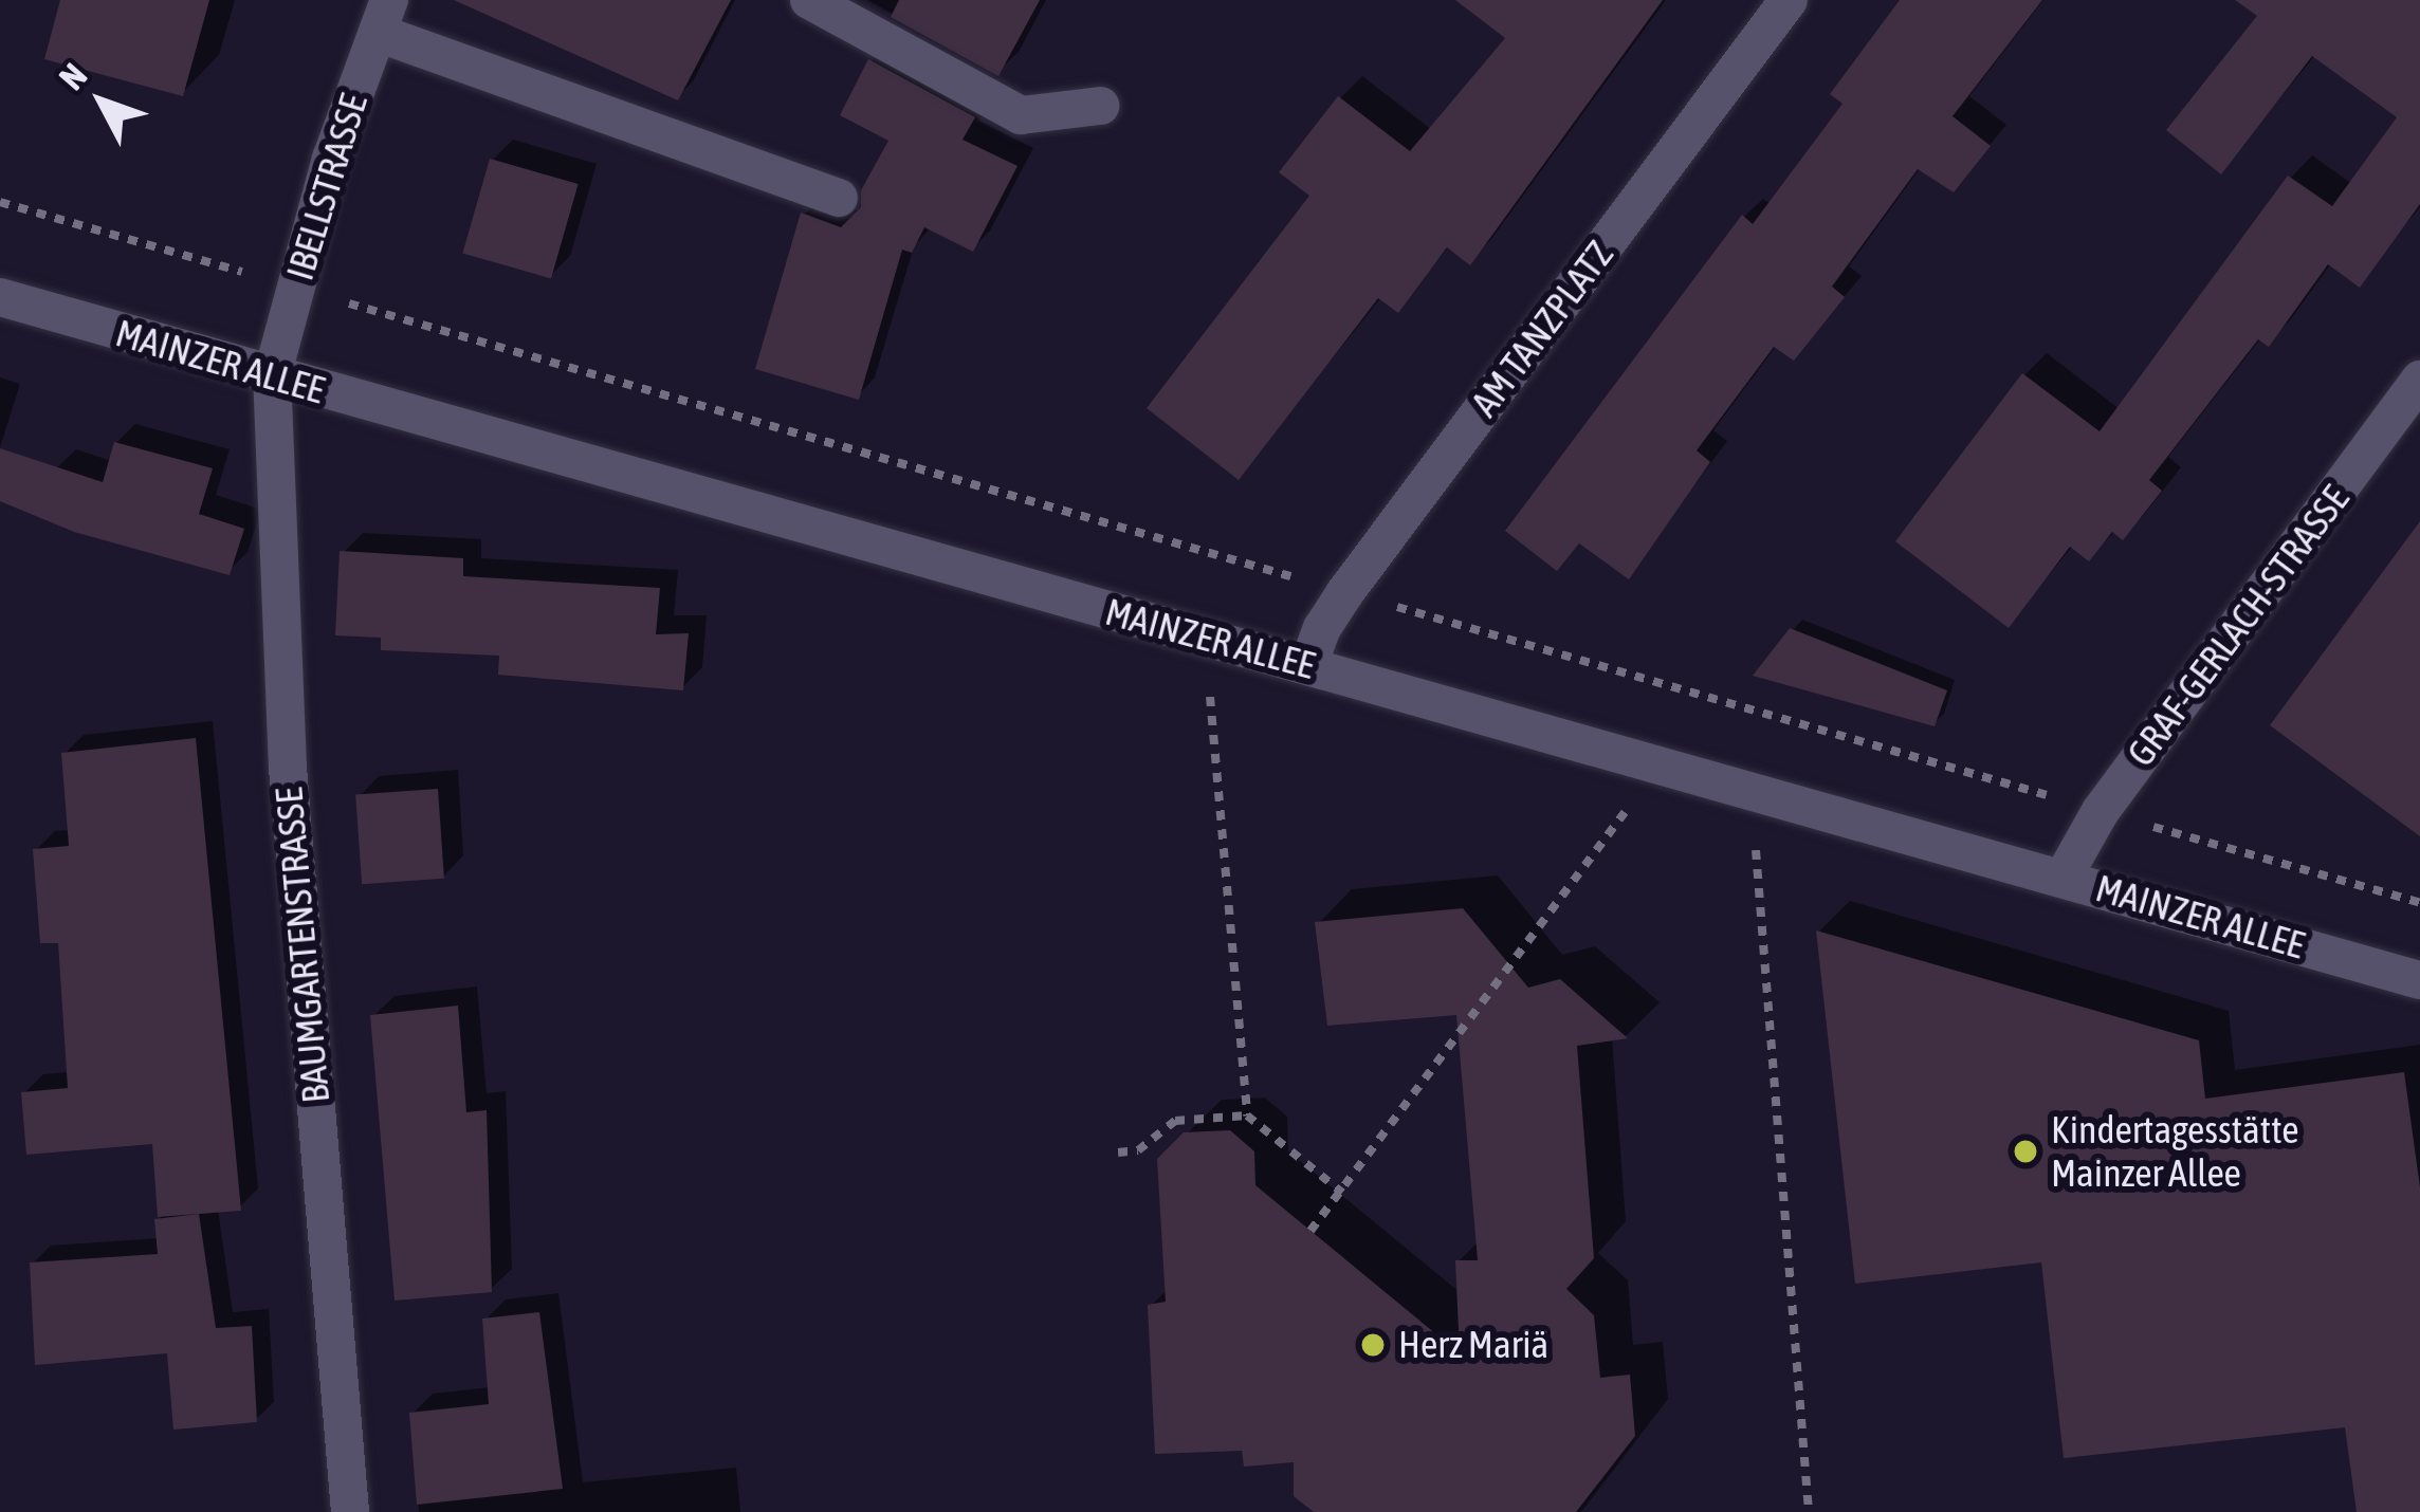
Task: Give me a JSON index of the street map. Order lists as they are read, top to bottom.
{
  "streets": {
    "street": [
      "IBELLSTRASSE",
      "AM TANZPLATZ",
      "MAINZER ALLEE",
      "GRAF-GERLACH-STRASSE",
      "BAUMGARTENSTRASSE"
    ]
  },
  "crossings": [
    ["IBELLSTRASSE", "MAINZER ALLEE"],
    ["IBELLSTRASSE", "BAUMGARTENSTRASSE"],
    ["AM TANZPLATZ", "MAINZER ALLEE"],
    ["MAINZER ALLEE", "GRAF-GERLACH-STRASSE"],
    ["MAINZER ALLEE", "BAUMGARTENSTRASSE"]
  ],
  "places": ["Kindertagesstätte Mainzer Allee", "Herz Mariä"],
  "north": "top left"
}
